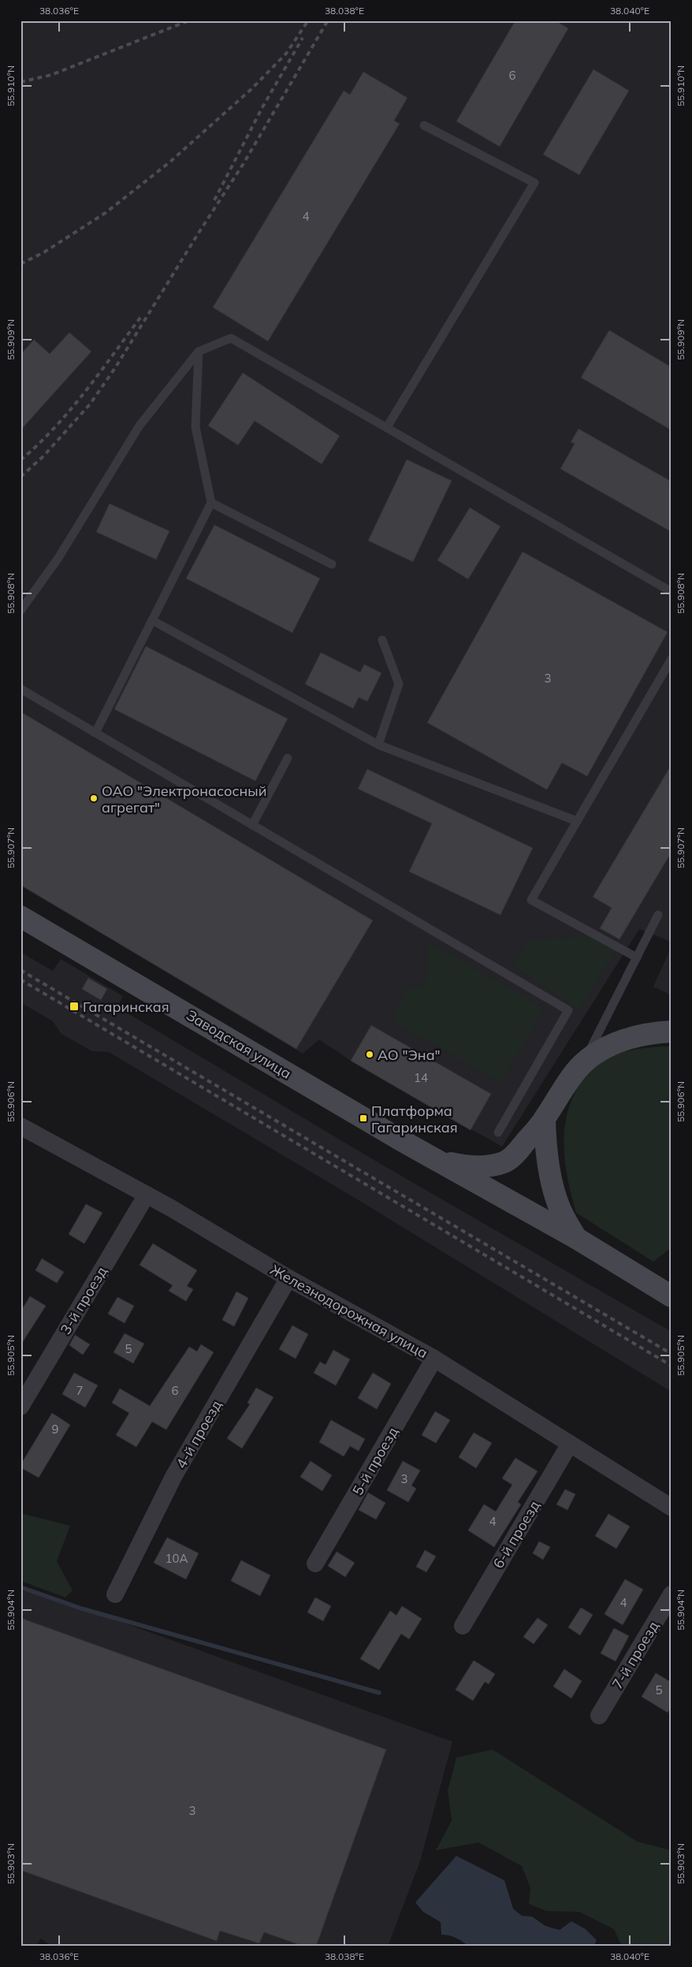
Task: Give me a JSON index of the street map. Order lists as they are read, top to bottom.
{
  "streets": {
    "main road": ["Заводская улица"],
    "street": [
      "3-й проезд",
      "Железнодорожная улица",
      "4-й проезд",
      "5-й проезд",
      "6-й проезд",
      "7-й проезд"
    ]
  },
  "crossings": [
    ["3-й проезд", "Железнодорожная улица"],
    ["Железнодорожная улица", "4-й проезд"],
    ["Железнодорожная улица", "5-й проезд"],
    ["Железнодорожная улица", "6-й проезд"]
  ],
  "places": {
    "other": ["ОАО \"Электронасосный агрегат\"", "АО \"Эна\""],
    "transit": ["Гагаринская", "Платформа Гагаринская"]
  },
  "house_numbers": [
    "6",
    "4",
    "3",
    "14",
    "5",
    "7",
    "6",
    "9",
    "3",
    "4",
    "10А",
    "4",
    "5",
    "3"
  ],
  "coordinates": [
    "38.036°E",
    "38.038°E",
    "38.040°E",
    "55.910°N",
    "55.909°N",
    "55.908°N",
    "55.907°N",
    "55.906°N",
    "55.905°N",
    "55.904°N",
    "55.903°N"
  ]
}
